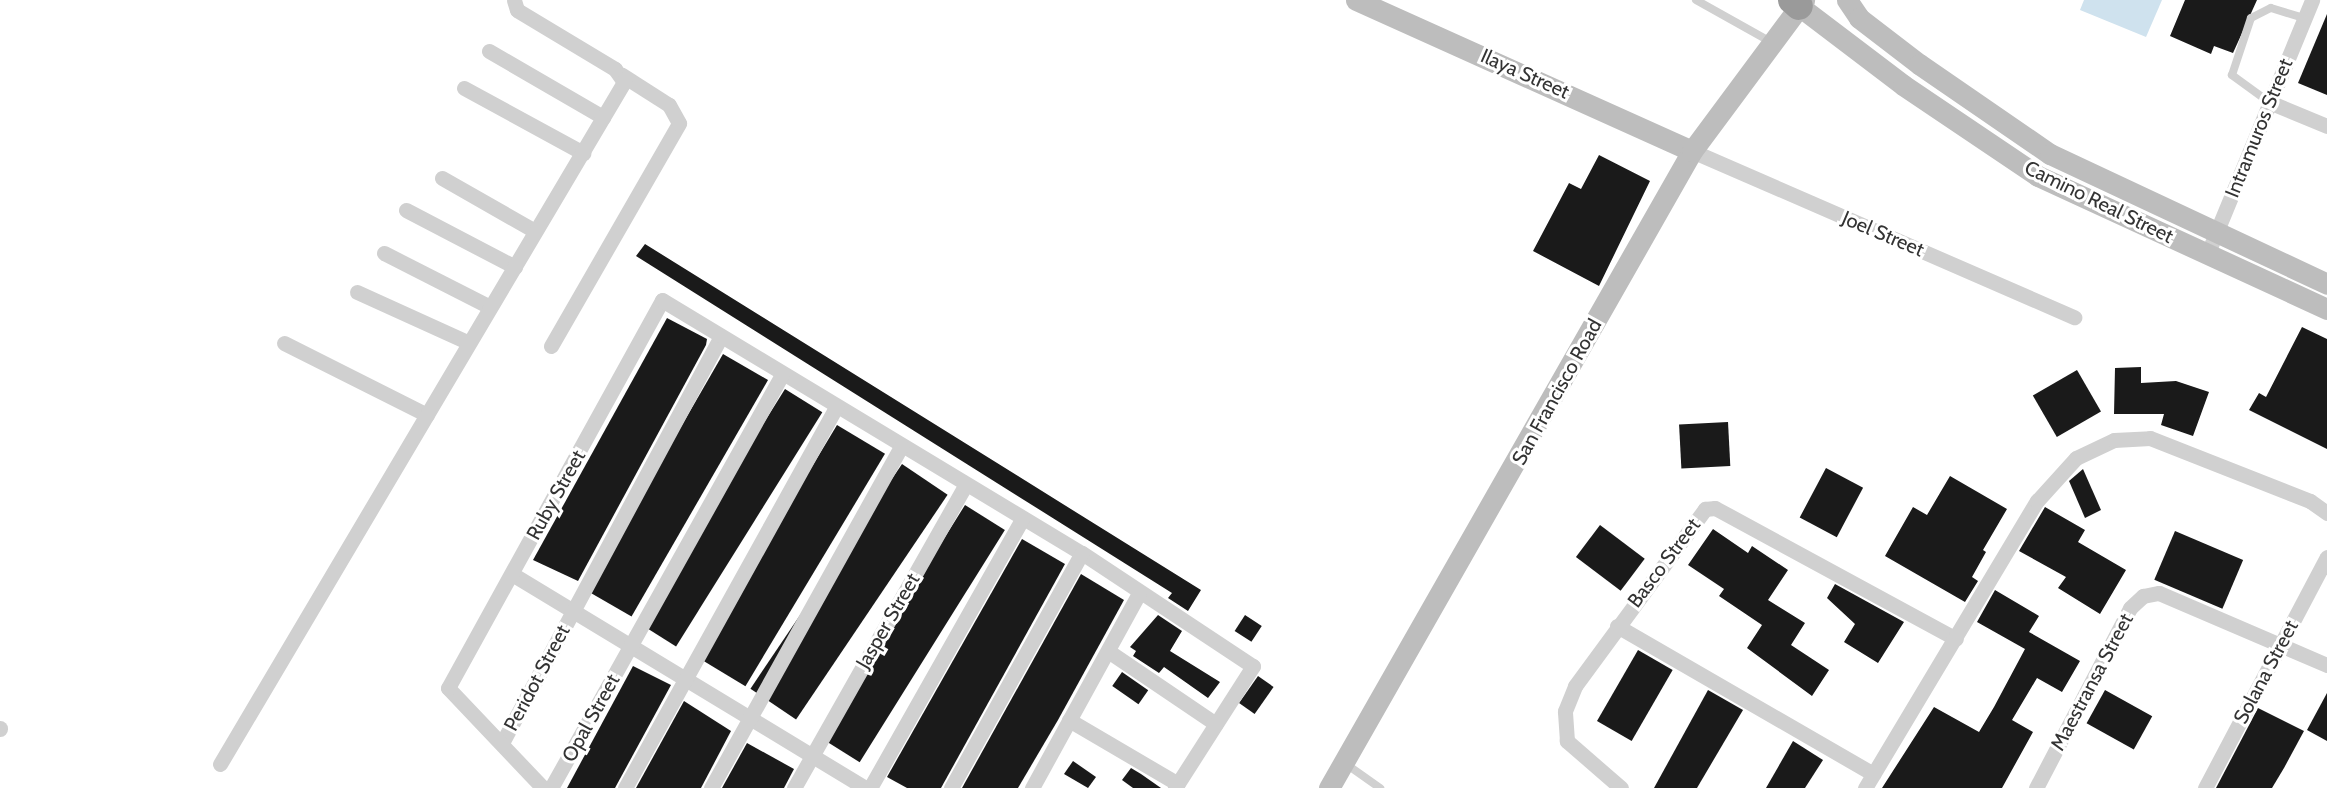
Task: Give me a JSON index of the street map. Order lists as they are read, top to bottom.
{
  "streets": {
    "street": [
      "Ilaya Street",
      "Intramuros Street",
      "Camino Real Street",
      "Joel Street",
      "San Francisco Road",
      "Ruby Street",
      "Basco Street",
      "Jasper Street",
      "Solana Street",
      "Peridot Street",
      "Maestransa Street",
      "Opal Street"
    ]
  },
  "crossings": [
    ["Ilaya Street", "Joel Street"],
    ["Ilaya Street", "San Francisco Road"],
    ["Intramuros Street", "Camino Real Street"],
    ["Camino Real Street", "San Francisco Road"],
    ["Joel Street", "San Francisco Road"],
    ["Ruby Street", "Peridot Street"],
    ["Solana Street", "Maestransa Street"]
  ]
}
